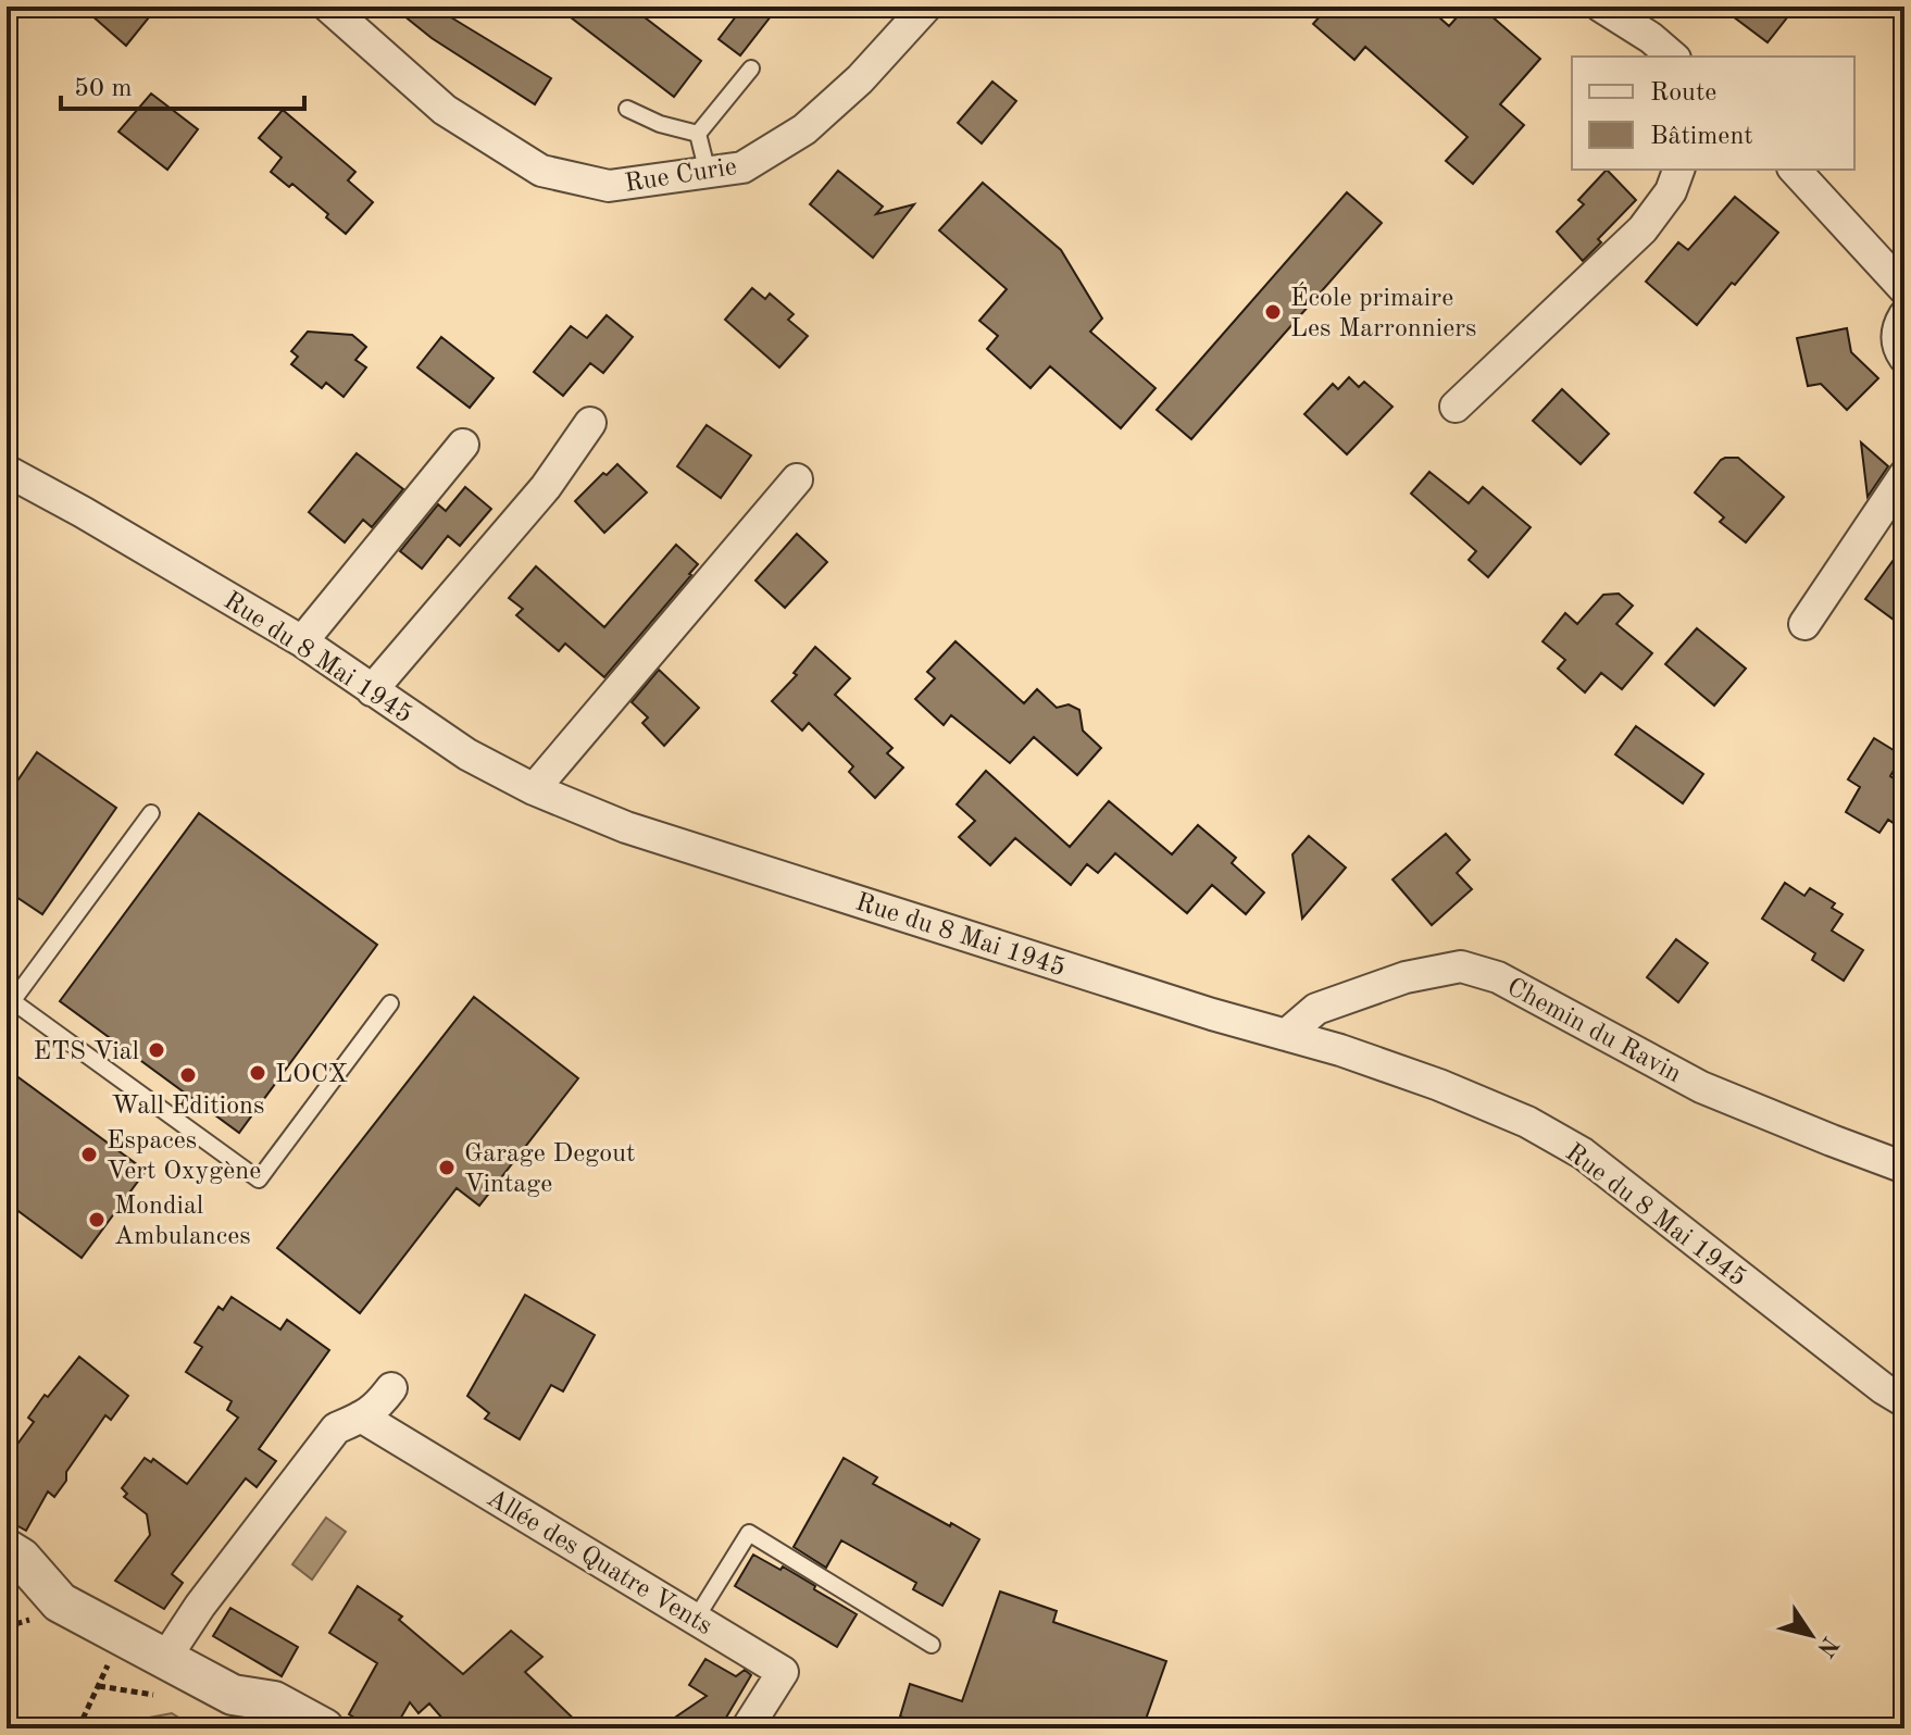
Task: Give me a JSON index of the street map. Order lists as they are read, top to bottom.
{
  "streets": {
    "street": [
      "Rue Curie",
      "Rue du 8 Mai 1945",
      "Chemin du Ravin",
      "Allée des Quatre Vents"
    ]
  },
  "crossings": [
    ["Rue du 8 Mai 1945", "Chemin du Ravin"]
  ],
  "places": [
    "École primaire Les Marronniers",
    "ETS Vial",
    "LOCX",
    "Wall Editions",
    "Espaces Vert Oxygène",
    "Garage Degout Vintage",
    "Mondial Ambulances"
  ],
  "legend": ["Route", "Bâtiment"],
  "scale_bar": "50 m",
  "north": "bottom right"
}
